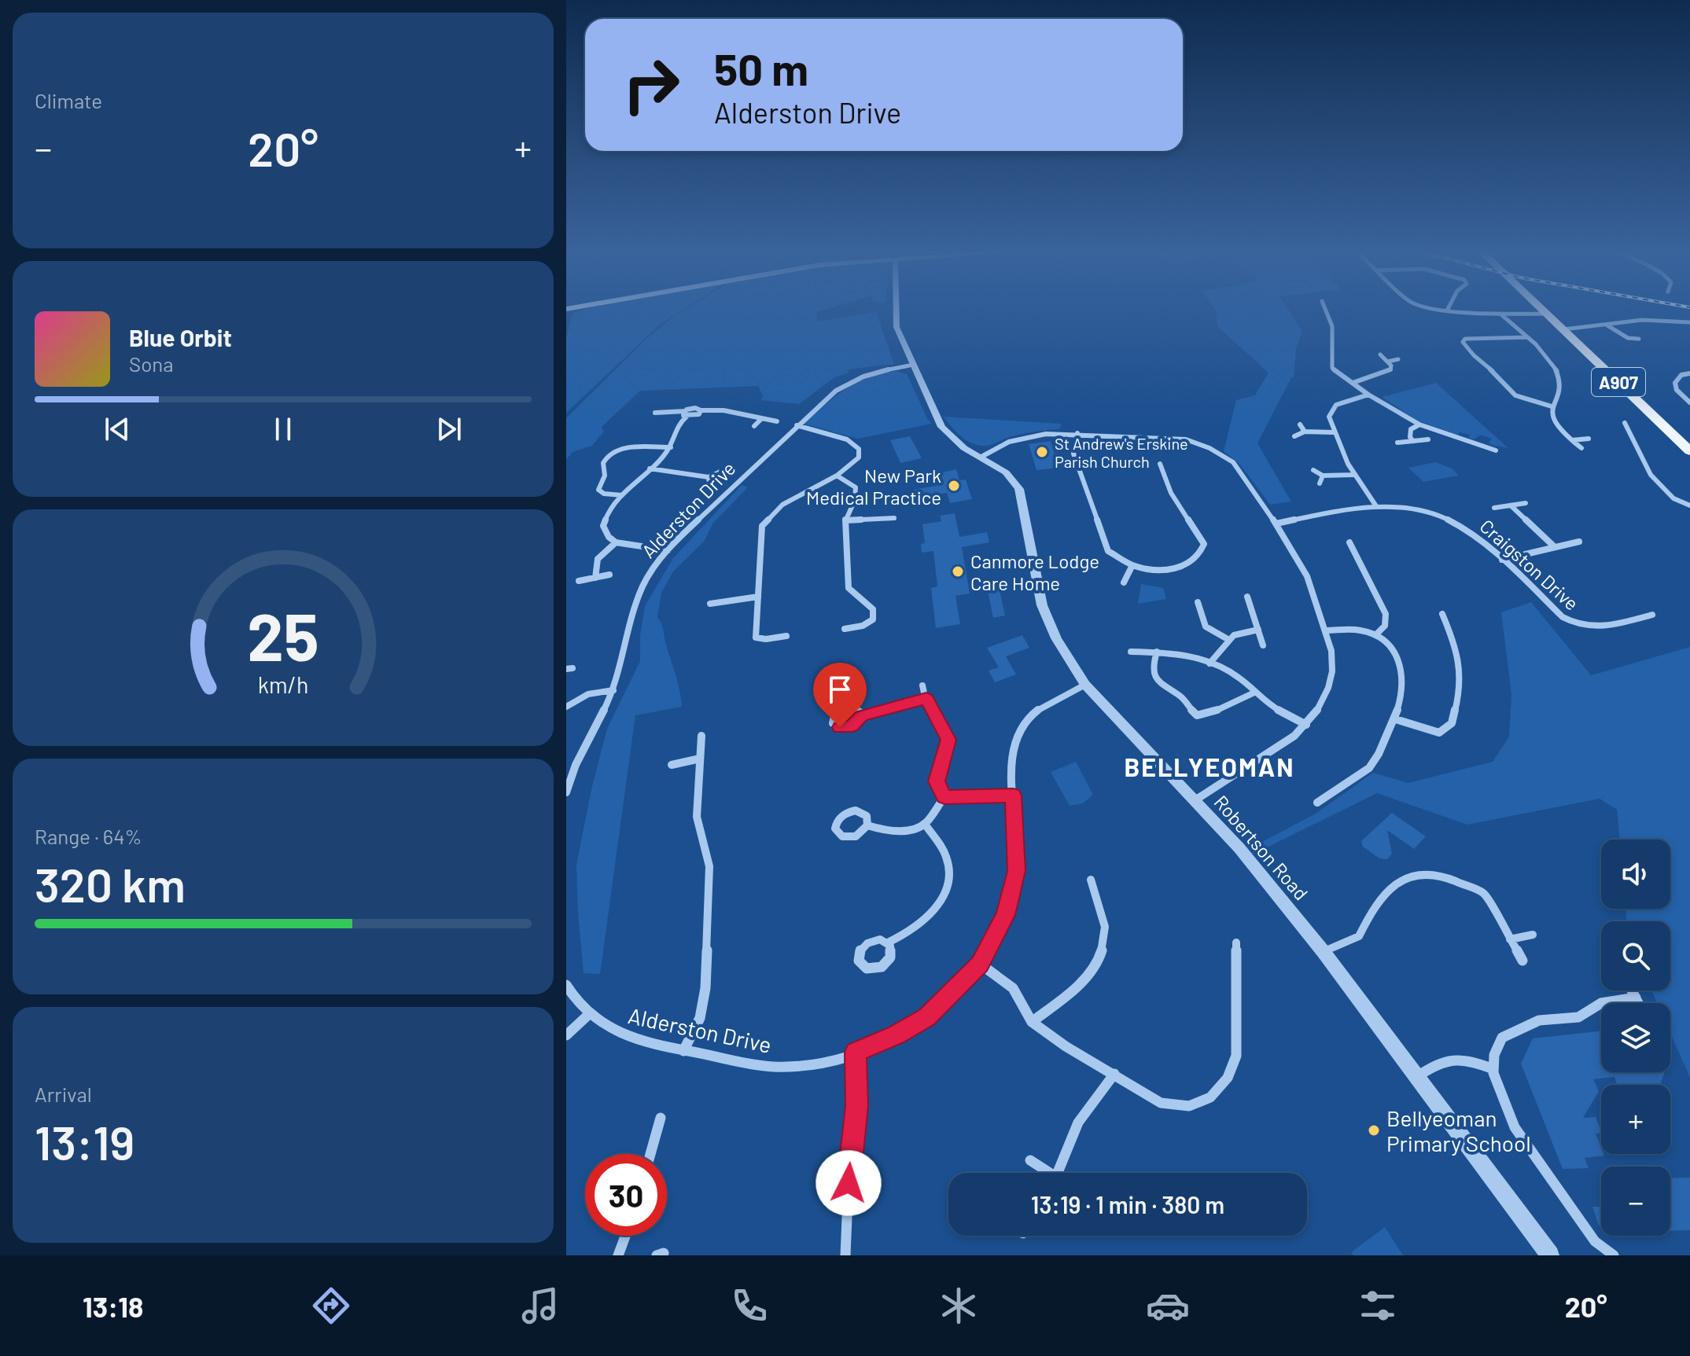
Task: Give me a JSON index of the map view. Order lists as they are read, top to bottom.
{
  "streets": {
    "main road": ["A907"],
    "street": ["Alderston Drive", "Craigston Drive", "Robertson Road"]
  },
  "crossings": [
    ["Alderston Drive", "Robertson Road"]
  ],
  "districts": ["BELLYEOMAN"],
  "places": [
    "St Andrew's Erskine Parish Church",
    "New Park Medical Practice",
    "Canmore Lodge Care Home",
    "Bellyeoman Primary School"
  ],
  "page": {
    "tile": [
      "Climate",
      ["Range · 64%", "320 km"],
      ["Arrival", "13:19"]
    ],
    "turn": ["50 m", "Alderston Drive"],
    "heat": ["−", "20°", "+"],
    "song": ["Blue Orbit", "Sona"],
    "map_buttons": ["+", "−"],
    "limit": "30",
    "trip": "13:19 · 1 min · 380 m",
    "tabs": ["13:18", "20°"],
    "gauge": ["25", "km/h"]
  }
}
